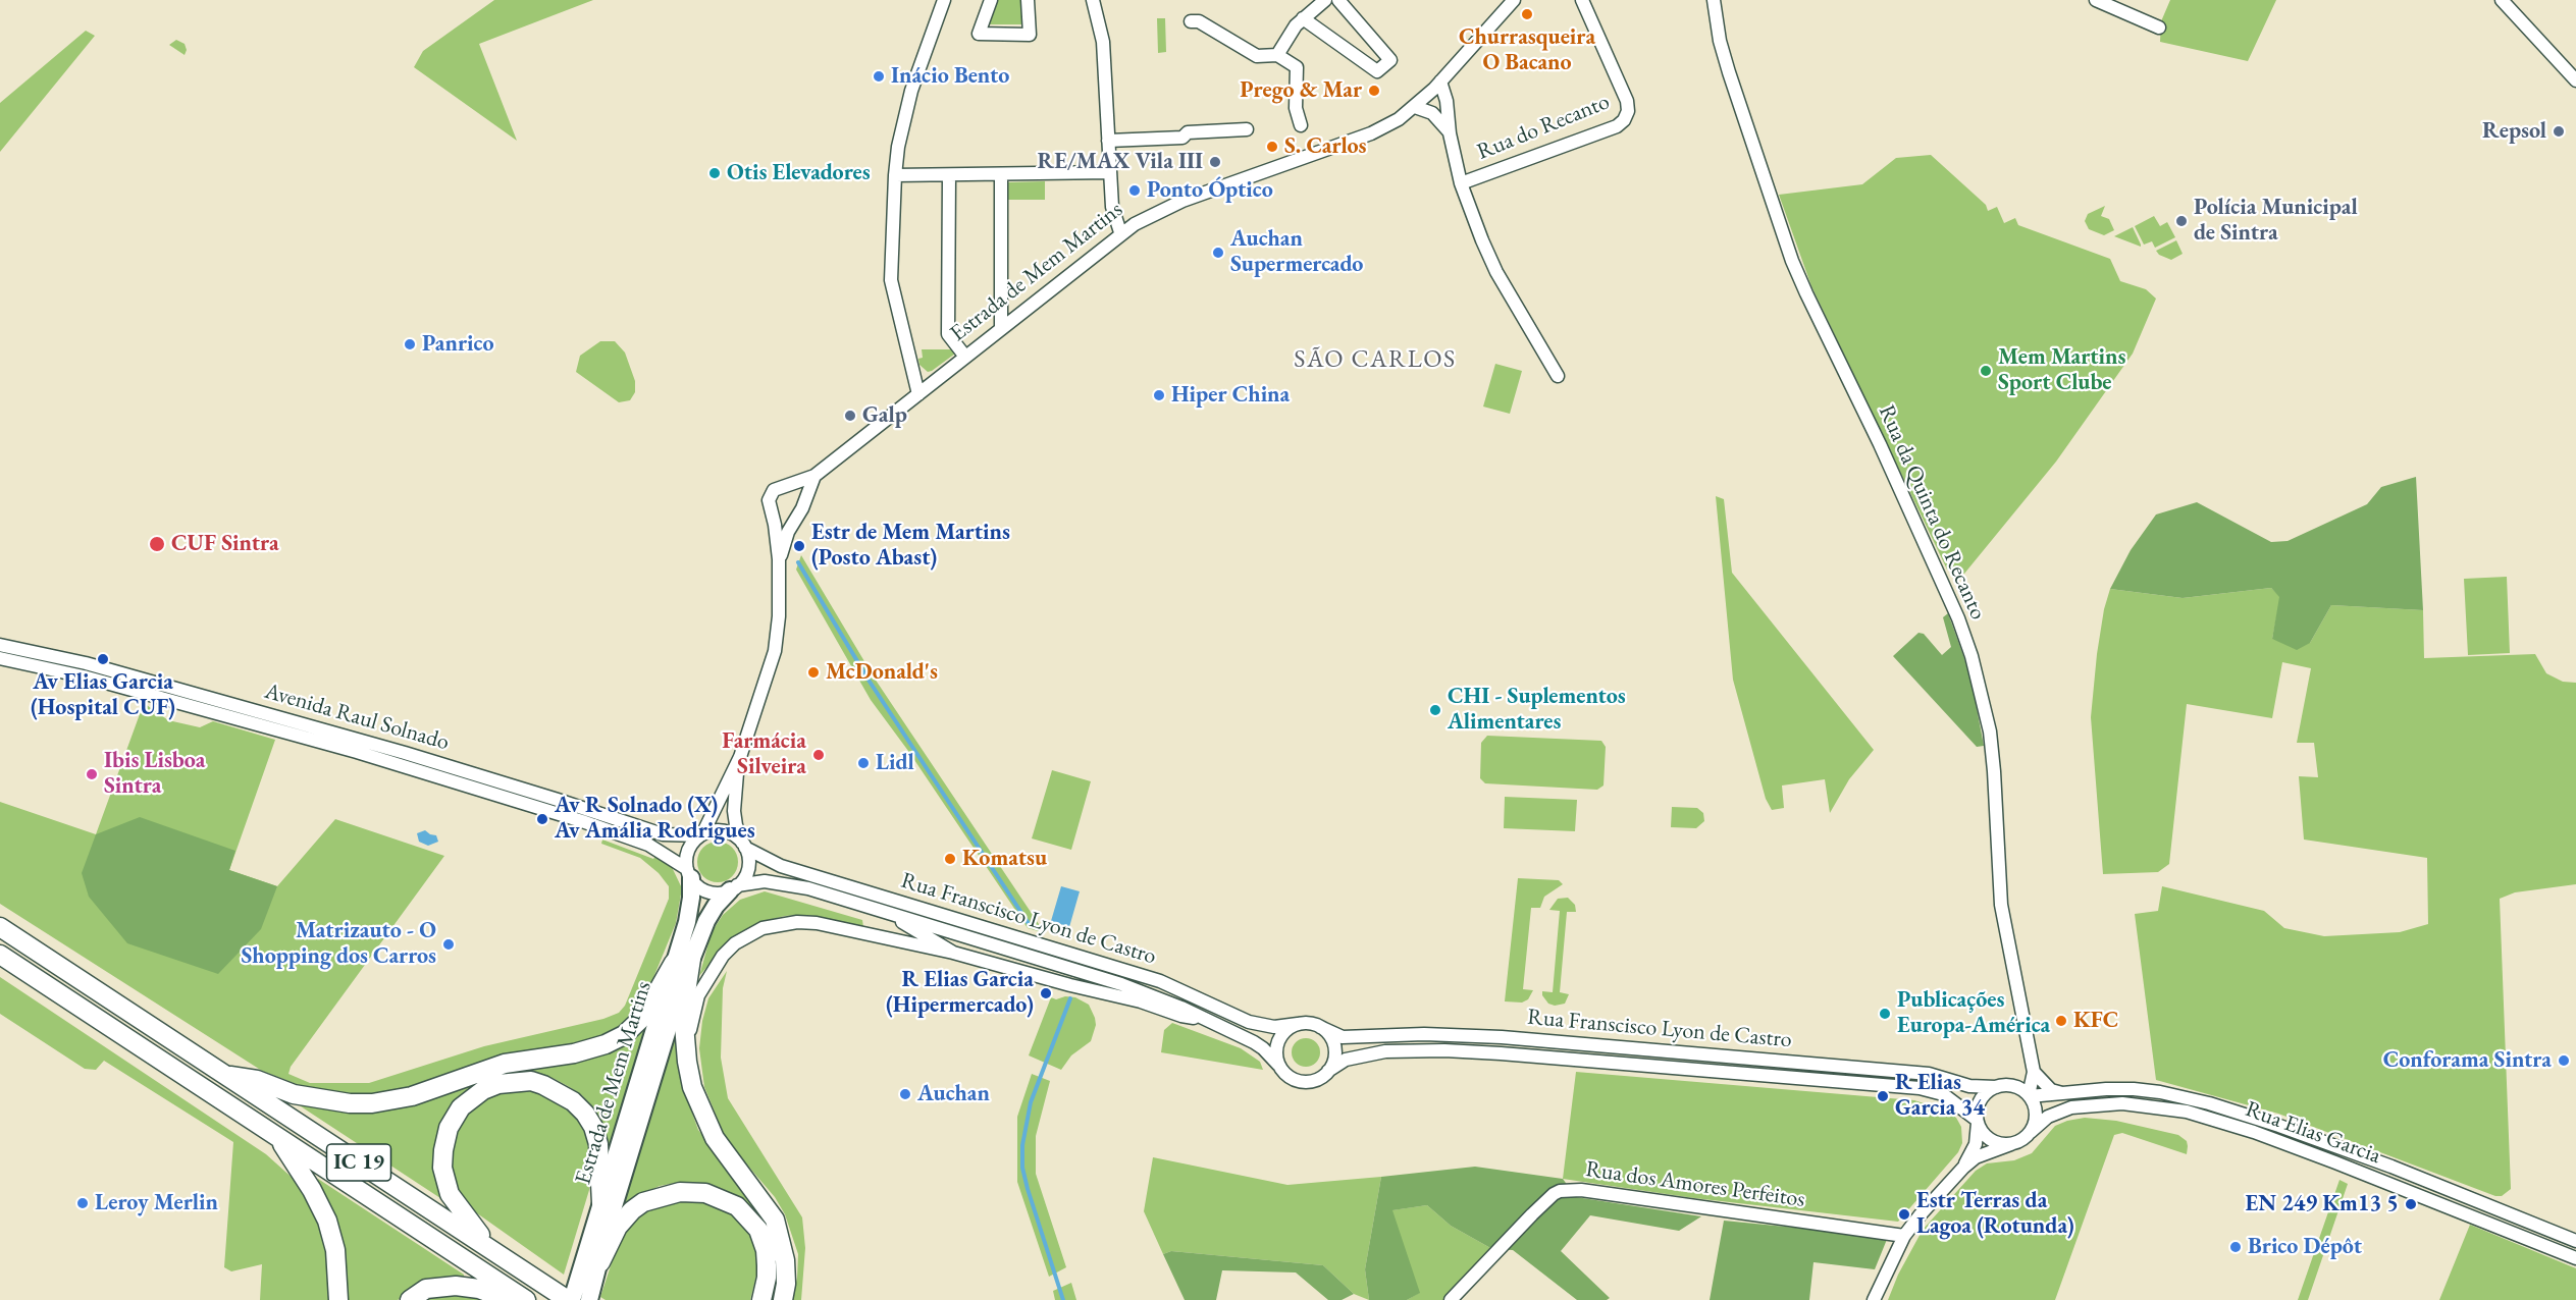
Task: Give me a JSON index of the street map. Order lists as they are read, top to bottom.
{
  "streets": {
    "highway": ["IC 19"],
    "main road": ["Estrada de Mem Martins"],
    "street": [
      "Rua do Recanto",
      "Rua da Quinta do Recanto",
      "Avenida Raul Solnado",
      "Rua Franscisco Lyon de Castro",
      "Rua Elias Garcia",
      "Rua dos Amores Perfeitos"
    ]
  },
  "crossings": [
    ["Estrada de Mem Martins", "Avenida Raul Solnado"],
    ["Estrada de Mem Martins", "Rua Franscisco Lyon de Castro"],
    ["Rua da Quinta do Recanto", "Rua Franscisco Lyon de Castro"],
    ["Rua da Quinta do Recanto", "Rua Elias Garcia"],
    ["Avenida Raul Solnado", "Rua Franscisco Lyon de Castro"],
    ["Rua Franscisco Lyon de Castro", "Rua Elias Garcia"]
  ],
  "districts": ["SÃO CARLOS"],
  "places": [
    "Churrasqueira O Bacano",
    "Inácio Bento",
    "Prego & Mar",
    "Repsol",
    "S. Carlos",
    "RE/MAX Vila III",
    "Otis Elevadores",
    "Ponto Óptico",
    "Polícia Municipal de Sintra",
    "Auchan Supermercado",
    "Panrico",
    "Mem Martins Sport Clube",
    "Hiper China",
    "Galp",
    "CUF Sintra",
    "Estr de Mem Martins (Posto Abast)",
    "Av Elias Garcia (Hospital CUF)",
    "McDonald's",
    "CHI - Suplementos Alimentares",
    "Farmácia Silveira",
    "Lidl",
    "Ibis Lisboa Sintra",
    "Av R Solnado (X) Av Amália Rodrigues",
    "Komatsu",
    "Matrizauto - O Shopping dos Carros",
    "R Elias Garcia (Hipermercado)",
    "Publicações Europa-América",
    "KFC",
    "Conforama Sintra",
    "Auchan",
    "R Elias Garcia 34",
    "Leroy Merlin",
    "EN 249 Km13 5",
    "Estr Terras da Lagoa (Rotunda)",
    "Brico Dépôt"
  ]
}
